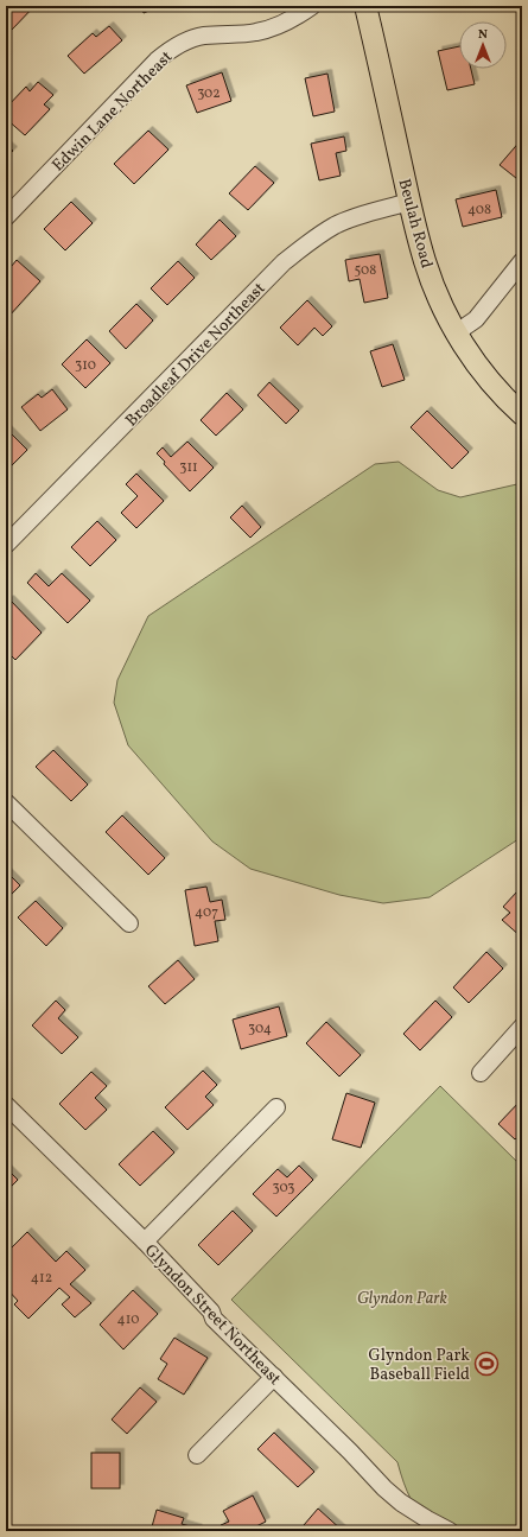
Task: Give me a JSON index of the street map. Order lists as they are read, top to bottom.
{
  "streets": {
    "main road": ["Beulah Road"],
    "street": ["Edwin Lane Northeast", "Broadleaf Drive Northeast", "Glyndon Street Northeast"]
  },
  "crossings": [
    ["Beulah Road", "Broadleaf Drive Northeast"]
  ],
  "parks": ["Glyndon Park"],
  "places": {
    "sports": ["Glyndon Park Baseball Field"]
  },
  "house_numbers": [
    "302",
    "408",
    "508",
    "310",
    "311",
    "407",
    "304",
    "303",
    "412",
    "410"
  ],
  "north": "top"
}
